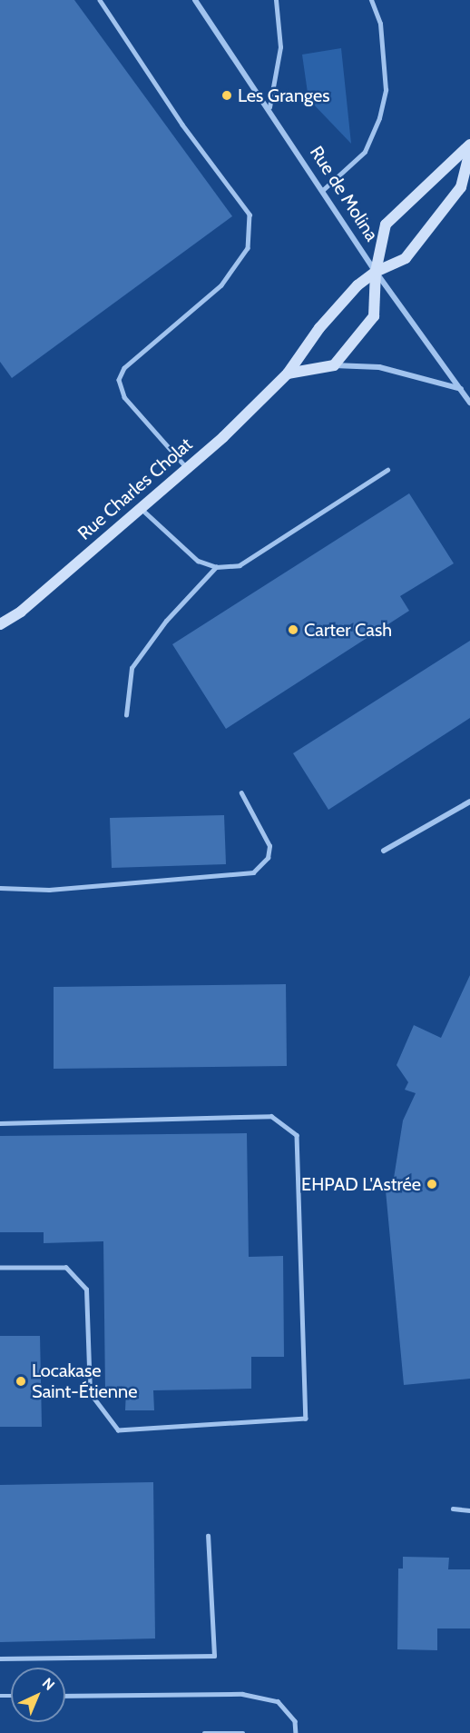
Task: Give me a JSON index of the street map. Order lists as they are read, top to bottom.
{
  "streets": {
    "street": ["Rue de Molina", "Rue Charles Cholat"]
  },
  "crossings": [
    ["Rue de Molina", "Rue Charles Cholat"]
  ],
  "places": [
    "Les Granges",
    "Carter Cash",
    "EHPAD L'Astrée",
    "Locakase Saint-Étienne"
  ],
  "north": "top right"
}
